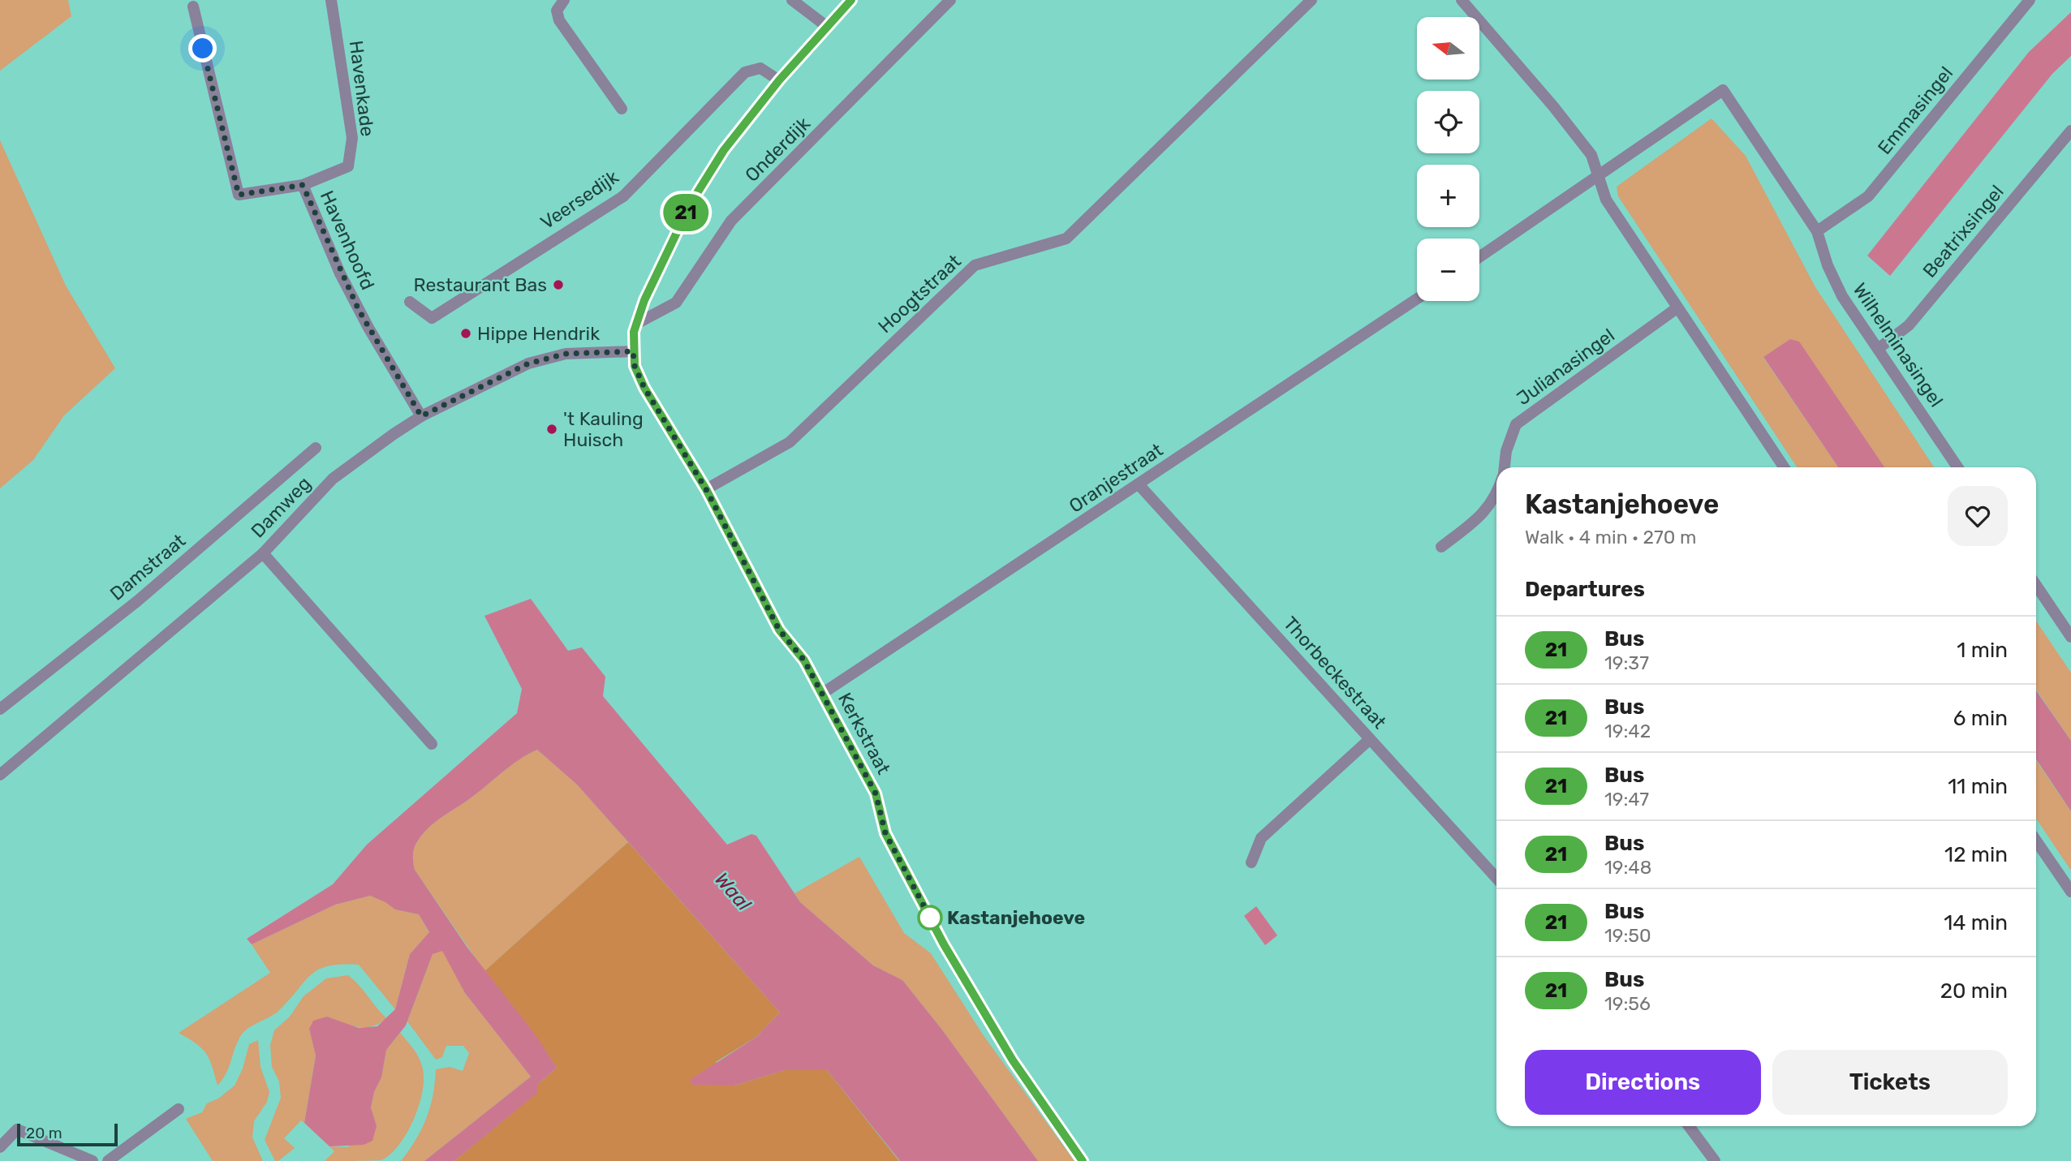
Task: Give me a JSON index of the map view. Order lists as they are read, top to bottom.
{
  "streets": {
    "main road": ["Kerkstraat"],
    "street": [
      "Havenkade",
      "Emmasingel",
      "Onderdijk",
      "Veersedijk",
      "Beatrixsingel",
      "Havenhoofd",
      "Hoogtstraat",
      "Wilhelminasingel",
      "Julianasingel",
      "Oranjestraat",
      "Damweg",
      "Damstraat",
      "Thorbeckestraat"
    ]
  },
  "crossings": [
    ["Havenkade", "Havenhoofd"],
    ["Emmasingel", "Wilhelminasingel"],
    ["Beatrixsingel", "Wilhelminasingel"],
    ["Havenhoofd", "Damweg"],
    ["Hoogtstraat", "Kerkstraat"],
    ["Oranjestraat", "Thorbeckestraat"],
    ["Oranjestraat", "Kerkstraat"],
    ["Damweg", "Kerkstraat"]
  ],
  "water": ["Waal"],
  "places": [
    "Restaurant Bas",
    "Hippe Hendrik",
    "'t Kauling Huisch",
    "Kastanjehoeve"
  ],
  "lines": ["bus line 21"],
  "scale_bar": "20 m",
  "north": "left",
  "page": {
    "on_map": "21",
    "map_buttons": ["+", "−"],
    "heading": [
      ["Kastanjehoeve", "Walk · 4 min · 270 m"],
      "Departures"
    ],
    "list": [
      {
        "mark": "21",
        "name": "Bus",
        "note": "19:37",
        "value": "1 min"
      },
      {
        "mark": "21",
        "name": "Bus",
        "note": "19:42",
        "value": "6 min"
      },
      {
        "mark": "21",
        "name": "Bus",
        "note": "19:47",
        "value": "11 min"
      },
      {
        "mark": "21",
        "name": "Bus",
        "note": "19:48",
        "value": "12 min"
      },
      {
        "mark": "21",
        "name": "Bus",
        "note": "19:50",
        "value": "14 min"
      },
      {
        "mark": "21",
        "name": "Bus",
        "note": "19:56",
        "value": "20 min"
      }
    ],
    "buttons": ["Directions", "Tickets"],
    "scale": "20 m"
  }
}
